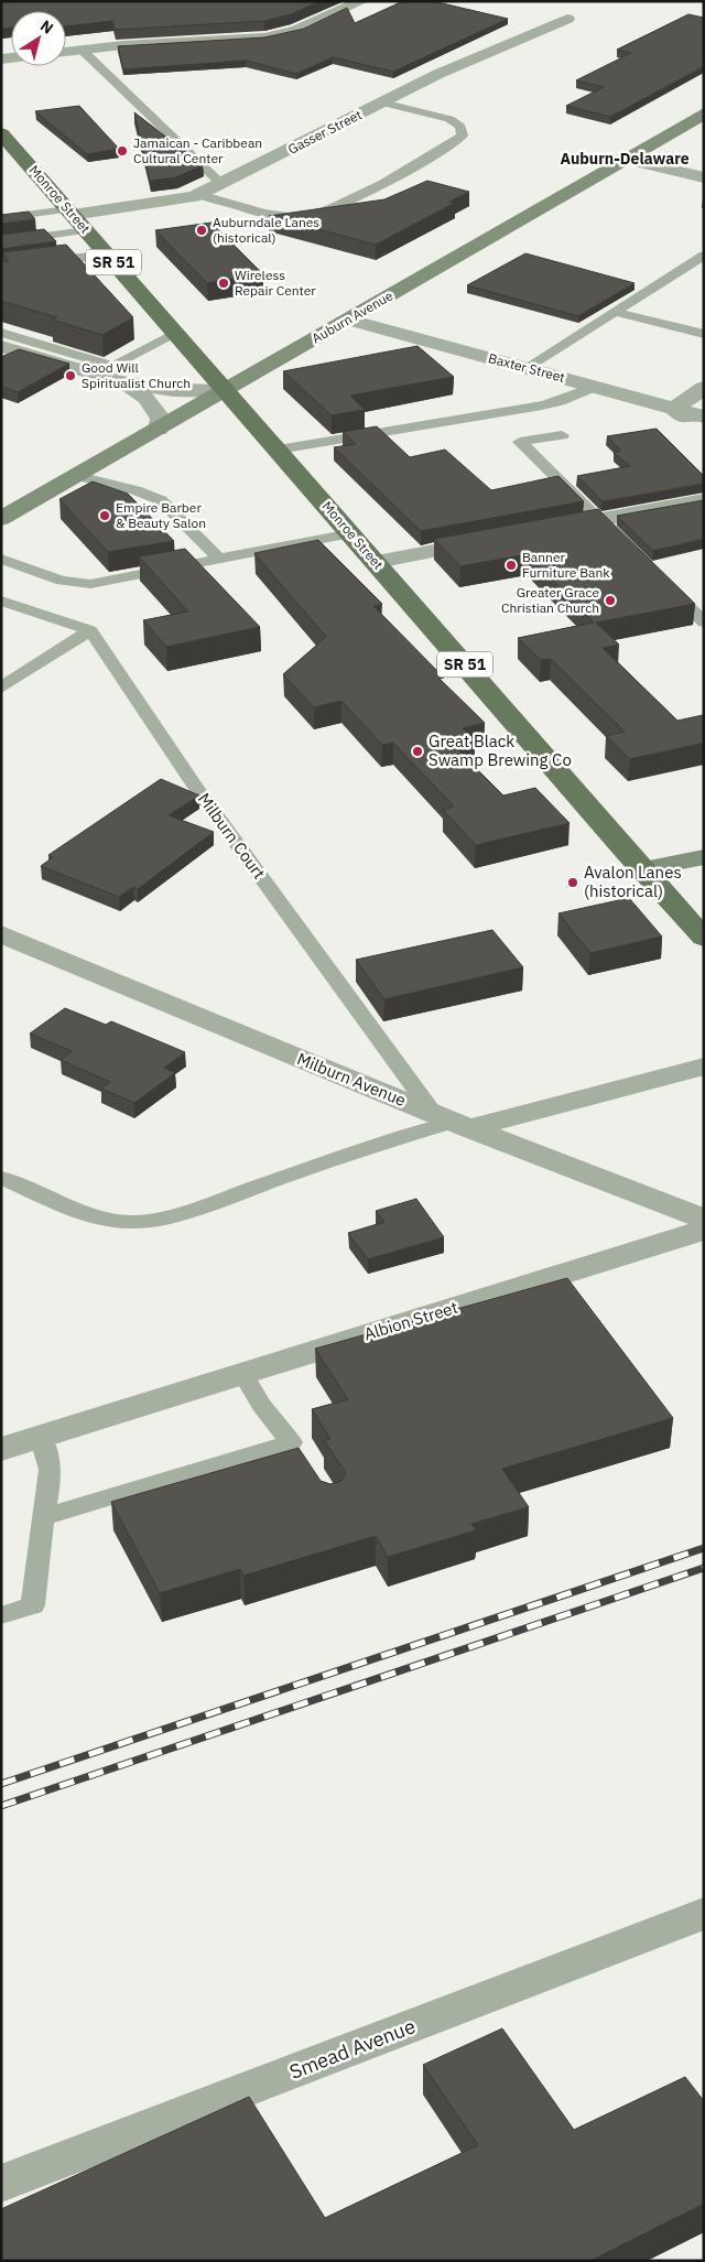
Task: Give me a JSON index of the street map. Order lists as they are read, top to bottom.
{
  "streets": {
    "main road": ["Monroe Street", "SR 51"],
    "street": [
      "Gasser Street",
      "Auburn Avenue",
      "Baxter Street",
      "Milburn Avenue",
      "Albion Street",
      "Smead Avenue"
    ],
    "lane": ["Milburn Court"]
  },
  "crossings": [
    ["Gasser Street", "Monroe Street"],
    ["Monroe Street", "Auburn Avenue"],
    ["Auburn Avenue", "Baxter Street"],
    ["Milburn Court", "Milburn Avenue"],
    ["Milburn Avenue", "Albion Street"]
  ],
  "districts": ["Auburn-Delaware"],
  "places": [
    "Jamaican - Caribbean Cultural Center",
    "Auburndale Lanes (historical)",
    "Wireless Repair Center",
    "Good Will Spiritualist Church",
    "Empire Barber & Beauty Salon",
    "Banner Furniture Bank",
    "Greater Grace Christian Church",
    "Great Black Swamp Brewing Co",
    "Avalon Lanes (historical)"
  ],
  "north": "top right"
}
